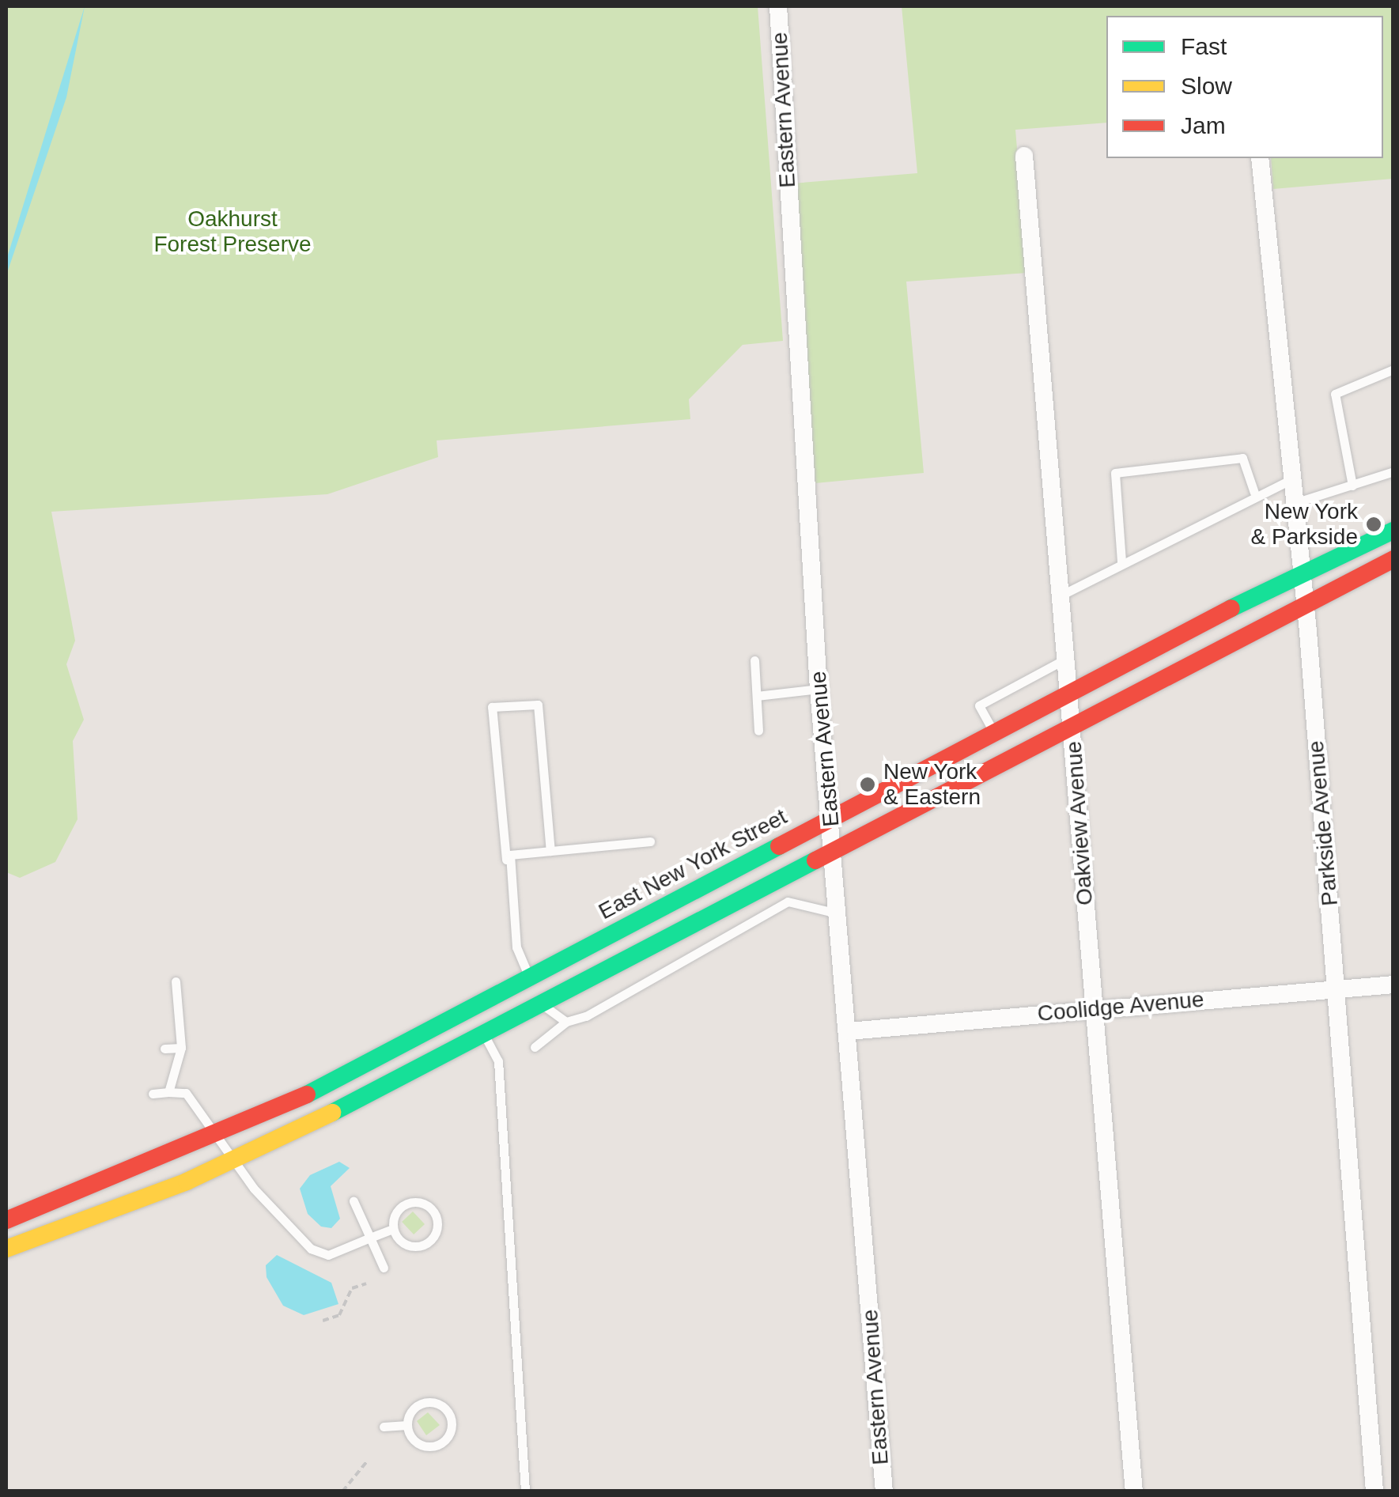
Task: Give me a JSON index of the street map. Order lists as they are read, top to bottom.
{
  "streets": {
    "main road": ["East New York Street"],
    "street": [
      "Eastern Avenue",
      "Oakview Avenue",
      "Parkside Avenue",
      "Coolidge Avenue"
    ]
  },
  "crossings": [
    ["Eastern Avenue", "East New York Street"],
    ["Eastern Avenue", "Coolidge Avenue"],
    ["Oakview Avenue", "East New York Street"],
    ["Oakview Avenue", "Coolidge Avenue"],
    ["Parkside Avenue", "East New York Street"],
    ["Parkside Avenue", "Coolidge Avenue"]
  ],
  "parks": ["Oakhurst Forest Preserve"],
  "places": ["New York & Parkside", "New York & Eastern"],
  "legend": ["Fast", "Slow", "Jam"]
}
